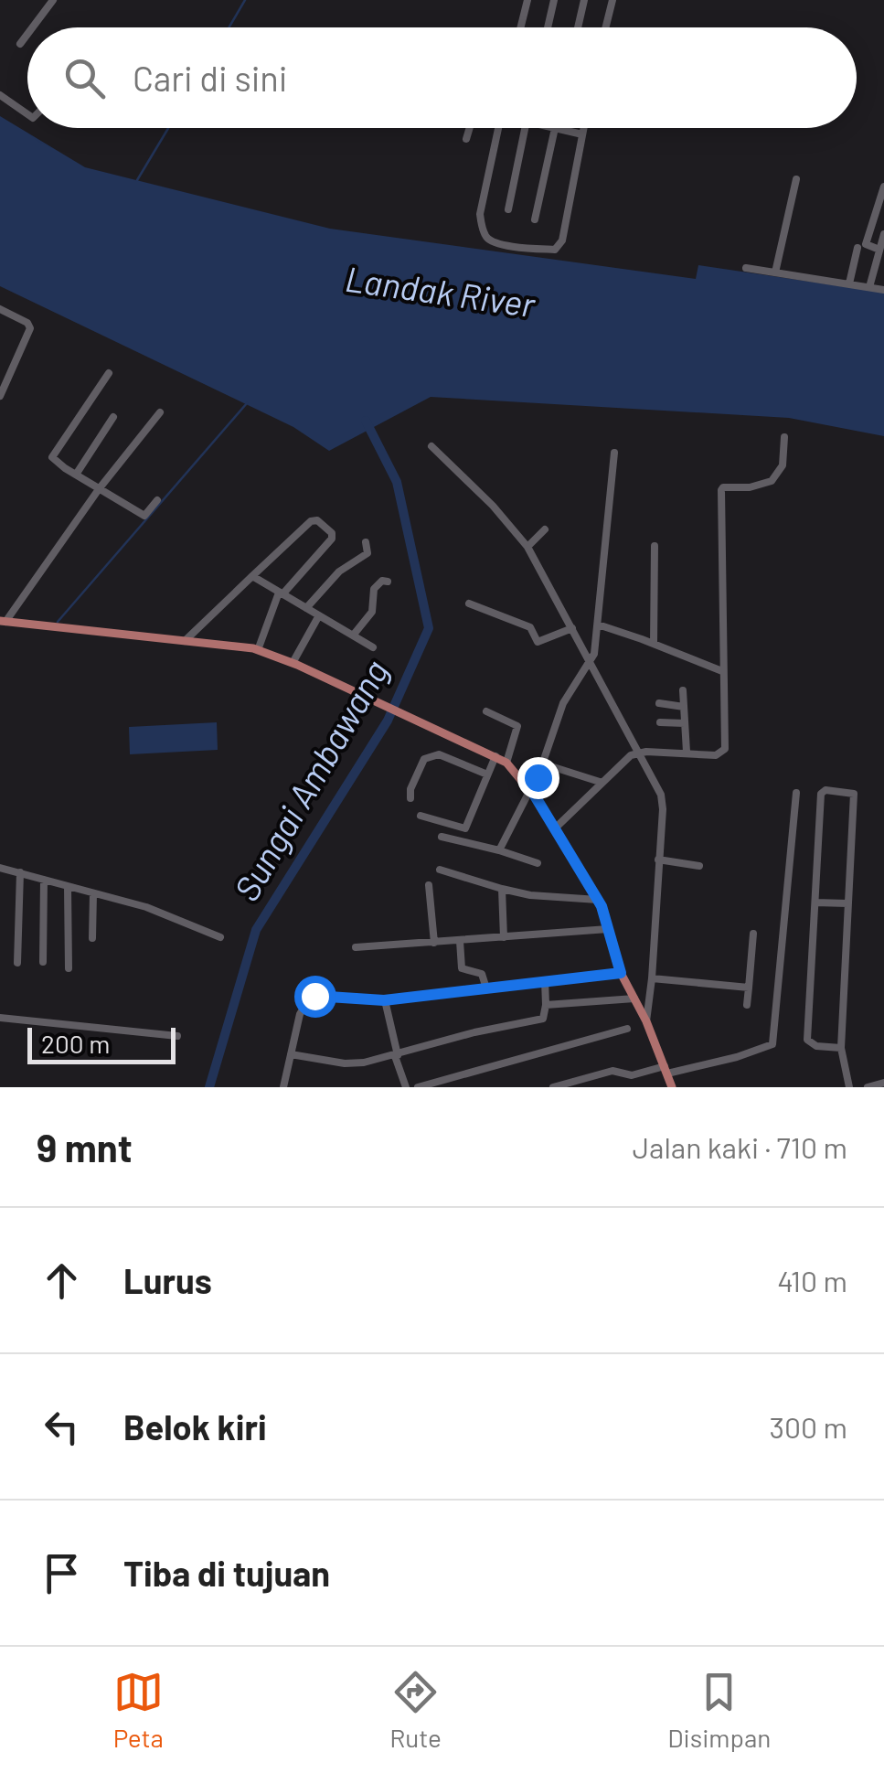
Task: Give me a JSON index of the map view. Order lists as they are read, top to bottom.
{
  "water": ["Landak River", "Sungai Ambawang"],
  "scale_bar": "200 m",
  "page": {
    "search": "Cari di sini",
    "scale": "200 m",
    "heading": ["9 mnt", "Jalan kaki · 710 m"],
    "list": [
      ["Lurus", "410 m"],
      ["Belok kiri", "300 m"],
      "Tiba di tujuan"
    ],
    "nav": ["Peta", "Rute", "Disimpan"]
  }
}
